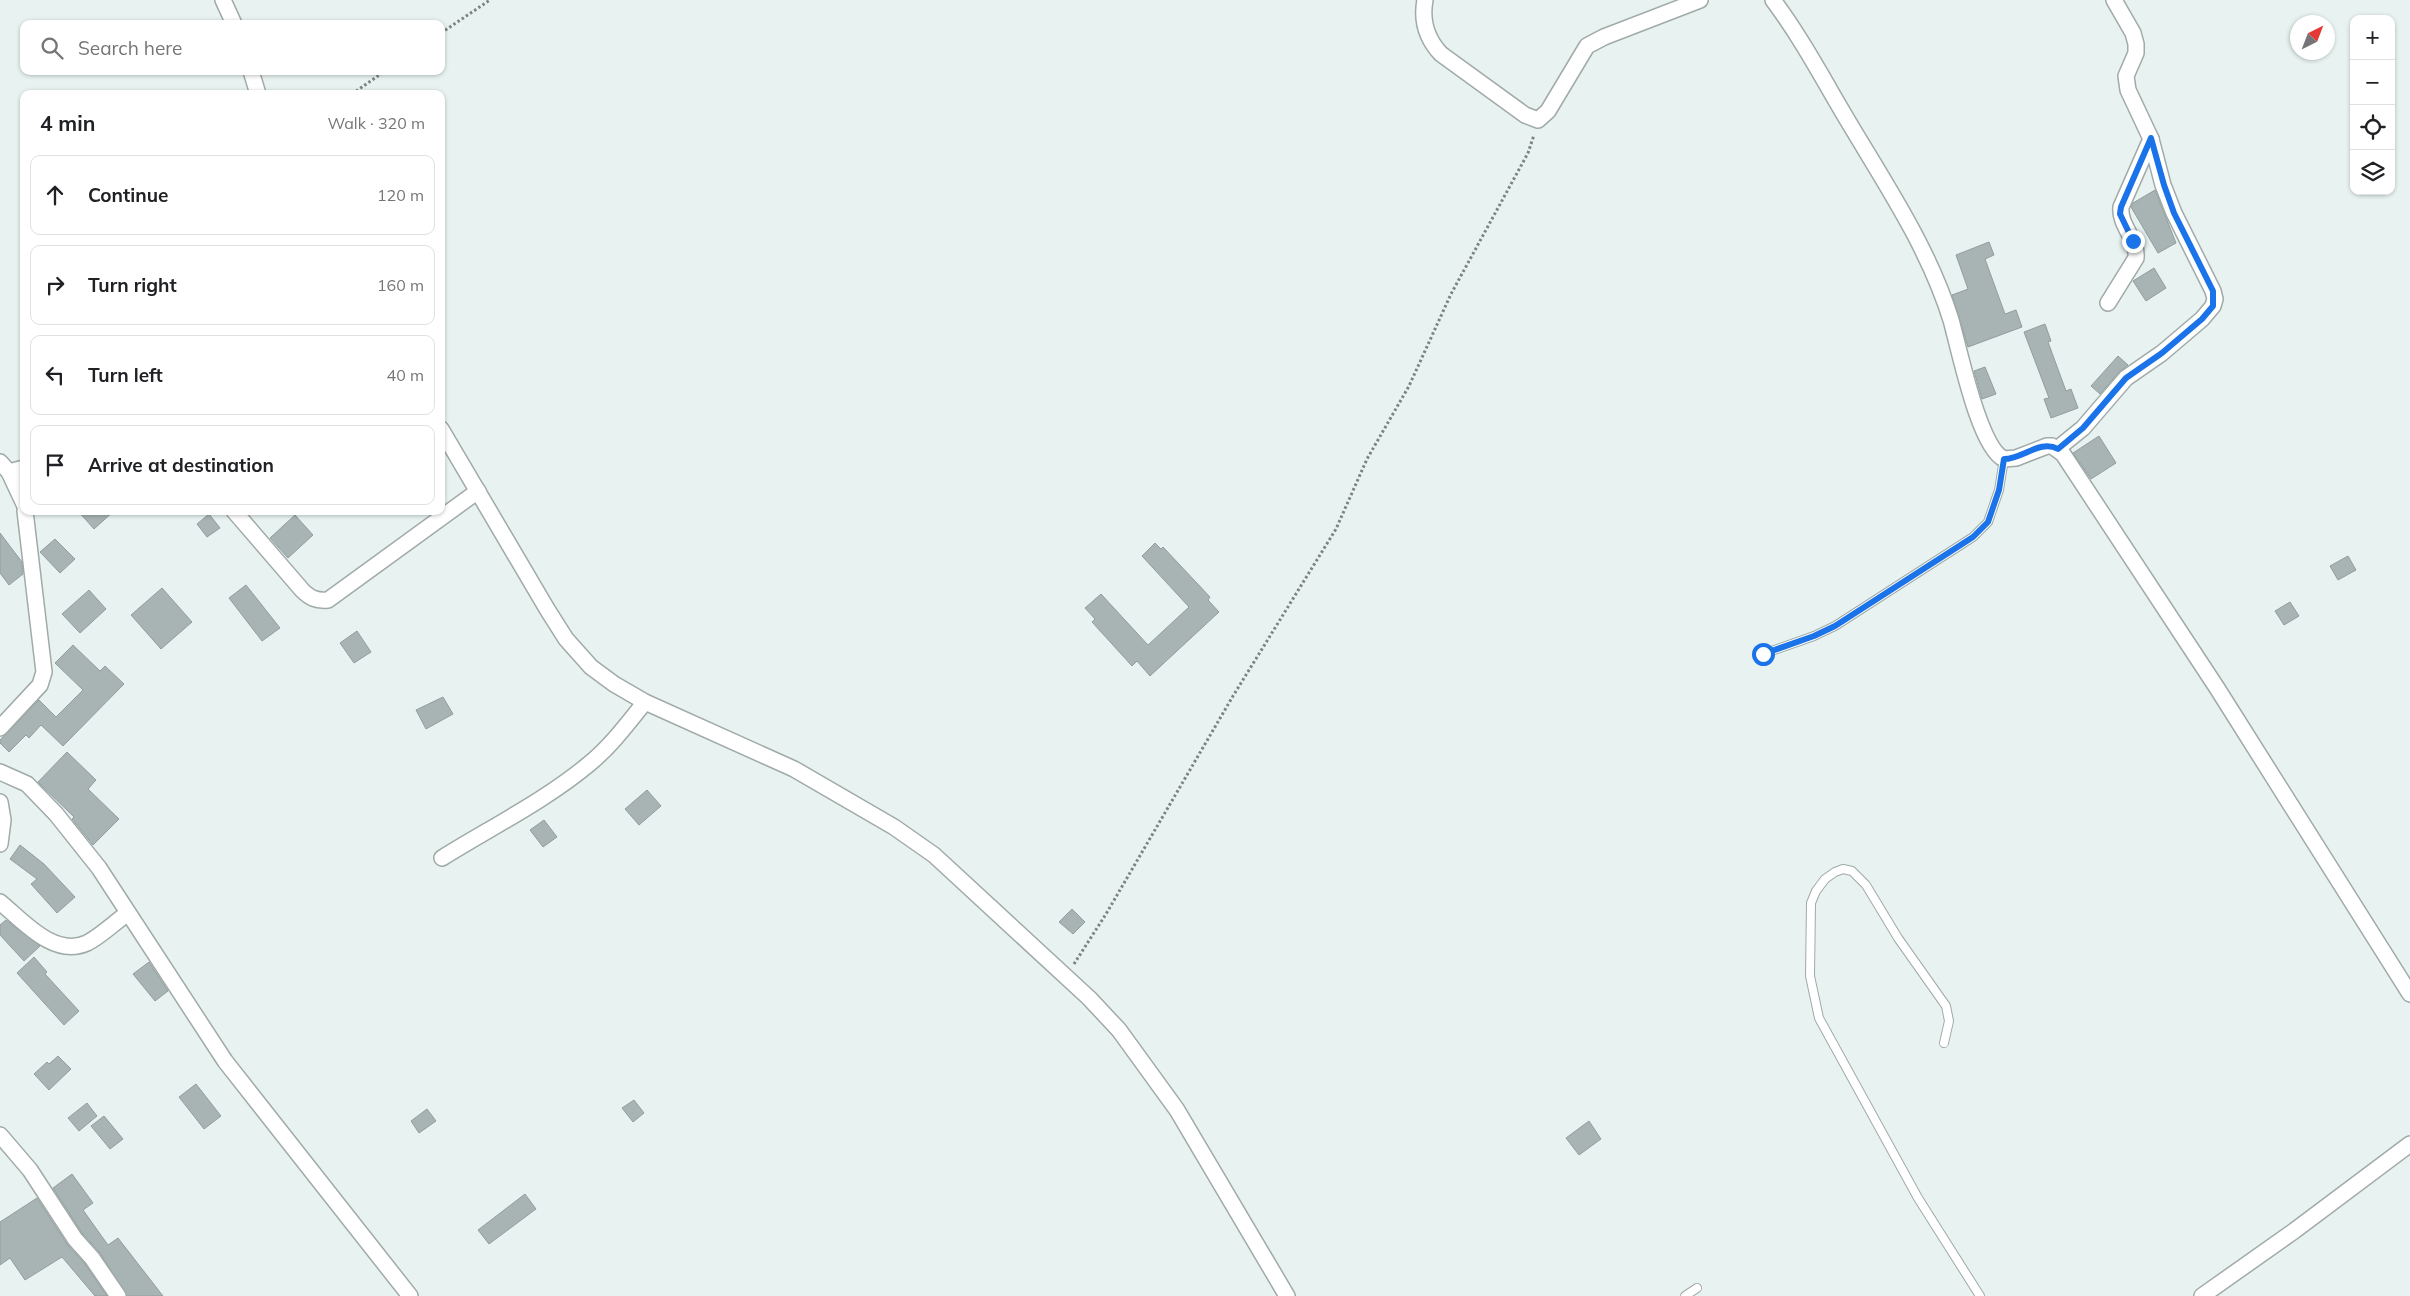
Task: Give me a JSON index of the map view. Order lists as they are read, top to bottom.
{
  "north": "top right",
  "page": {
    "map_buttons": ["+", "−"],
    "search": "Search here",
    "heading": ["4 min", "Walk · 320 m"],
    "list": [
      ["Continue", "120 m"],
      ["Turn right", "160 m"],
      ["Turn left", "40 m"],
      "Arrive at destination"
    ]
  }
}
